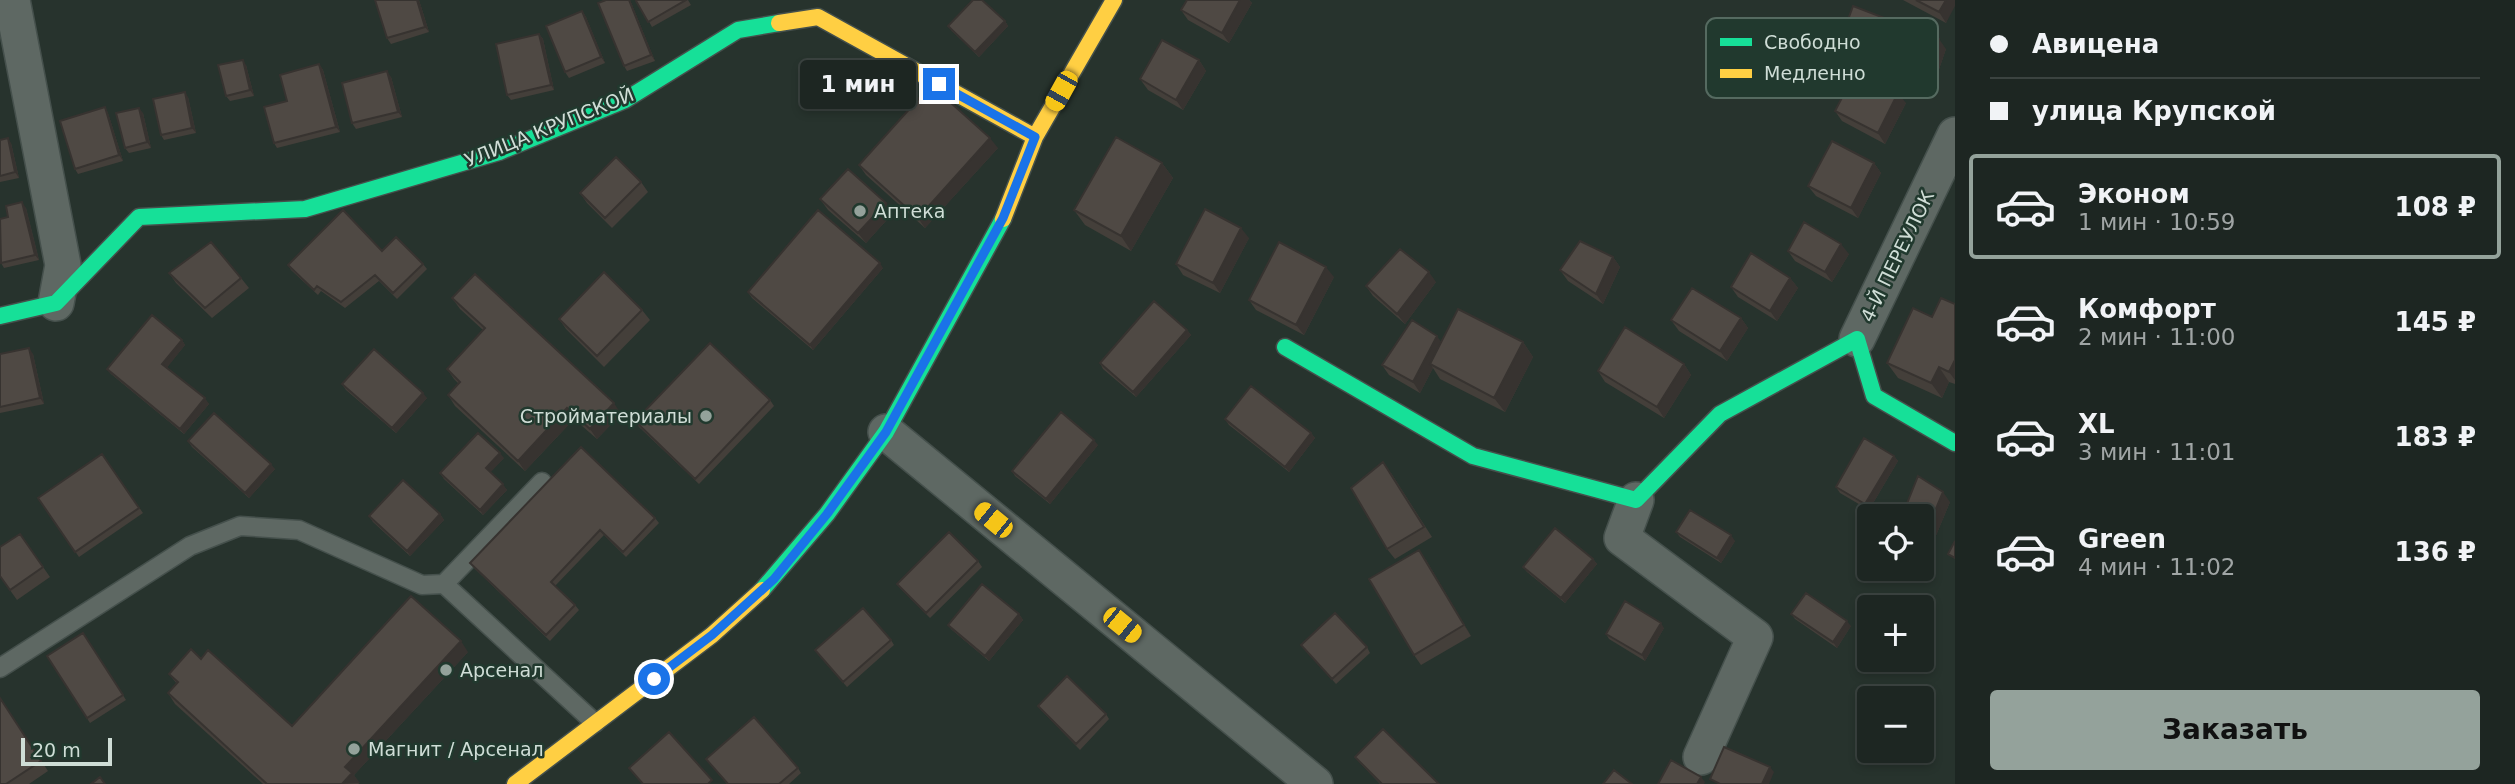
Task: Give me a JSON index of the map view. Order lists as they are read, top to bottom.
{
  "streets": {
    "street": ["УЛИЦА КРУПСКОЙ", "4-Й ПЕРЕУЛОК"]
  },
  "places": [
    "Аптека",
    "Стройматериалы",
    "Арсенал",
    "Магнит / Арсенал"
  ],
  "legend": ["Свободно", "Медленно"],
  "scale_bar": "20 m",
  "page": {
    "banner": ["Авицена", "улица Крупской"],
    "bubble": "1 мин",
    "list": [
      {
        "name": "Эконом",
        "note": "1 мин · 10:59",
        "value": "108 ₽"
      },
      {
        "name": "Комфорт",
        "note": "2 мин · 11:00",
        "value": "145 ₽"
      },
      {
        "name": "XL",
        "note": "3 мин · 11:01",
        "value": "183 ₽"
      },
      {
        "name": "Green",
        "note": "4 мин · 11:02",
        "value": "136 ₽"
      }
    ],
    "map_buttons": ["+", "−"],
    "buttons": "Заказать",
    "scale": "20 m"
  }
}
